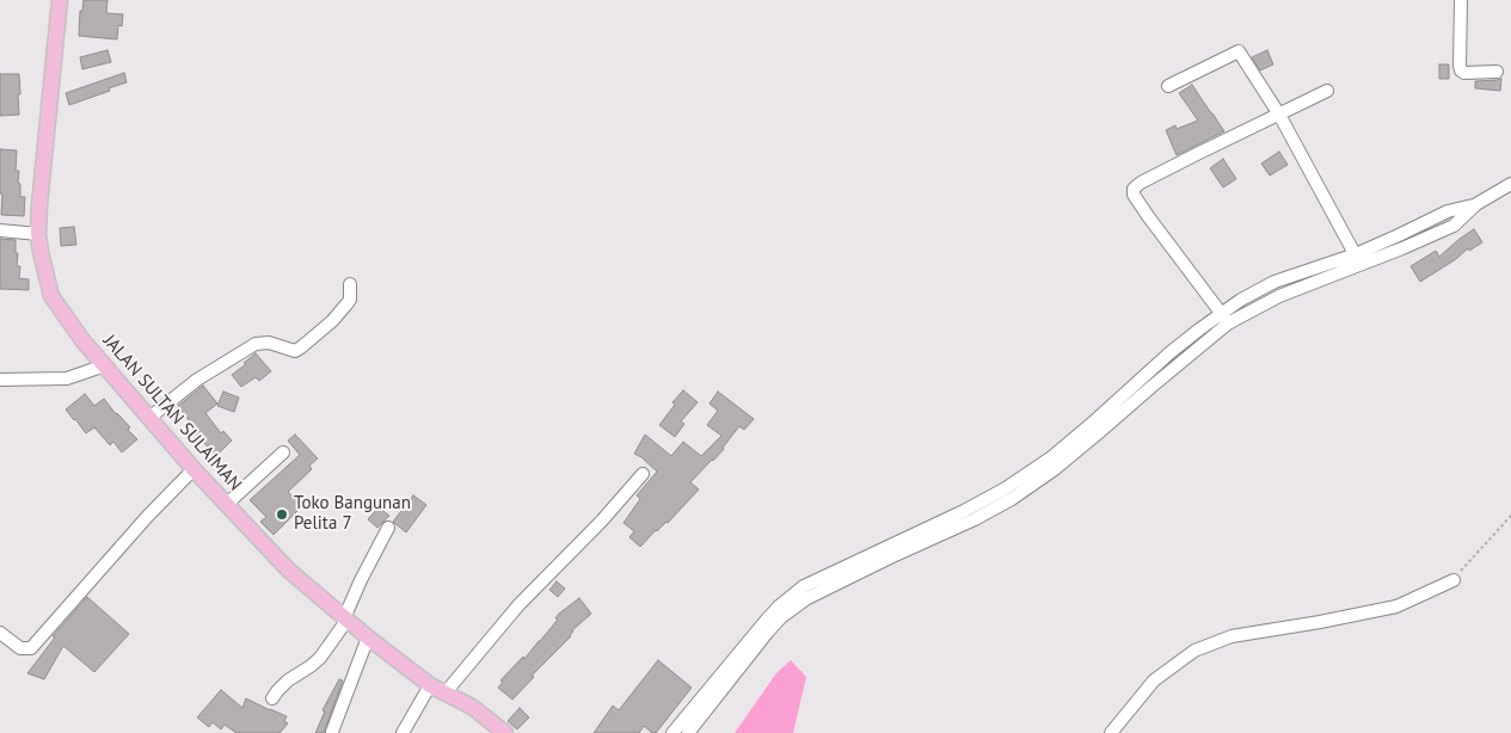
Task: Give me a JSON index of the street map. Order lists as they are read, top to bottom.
{
  "streets": {
    "main road": ["JALAN SULTAN SULAIMAN"]
  },
  "places": ["Toko Bangunan Pelita 7"]
}
